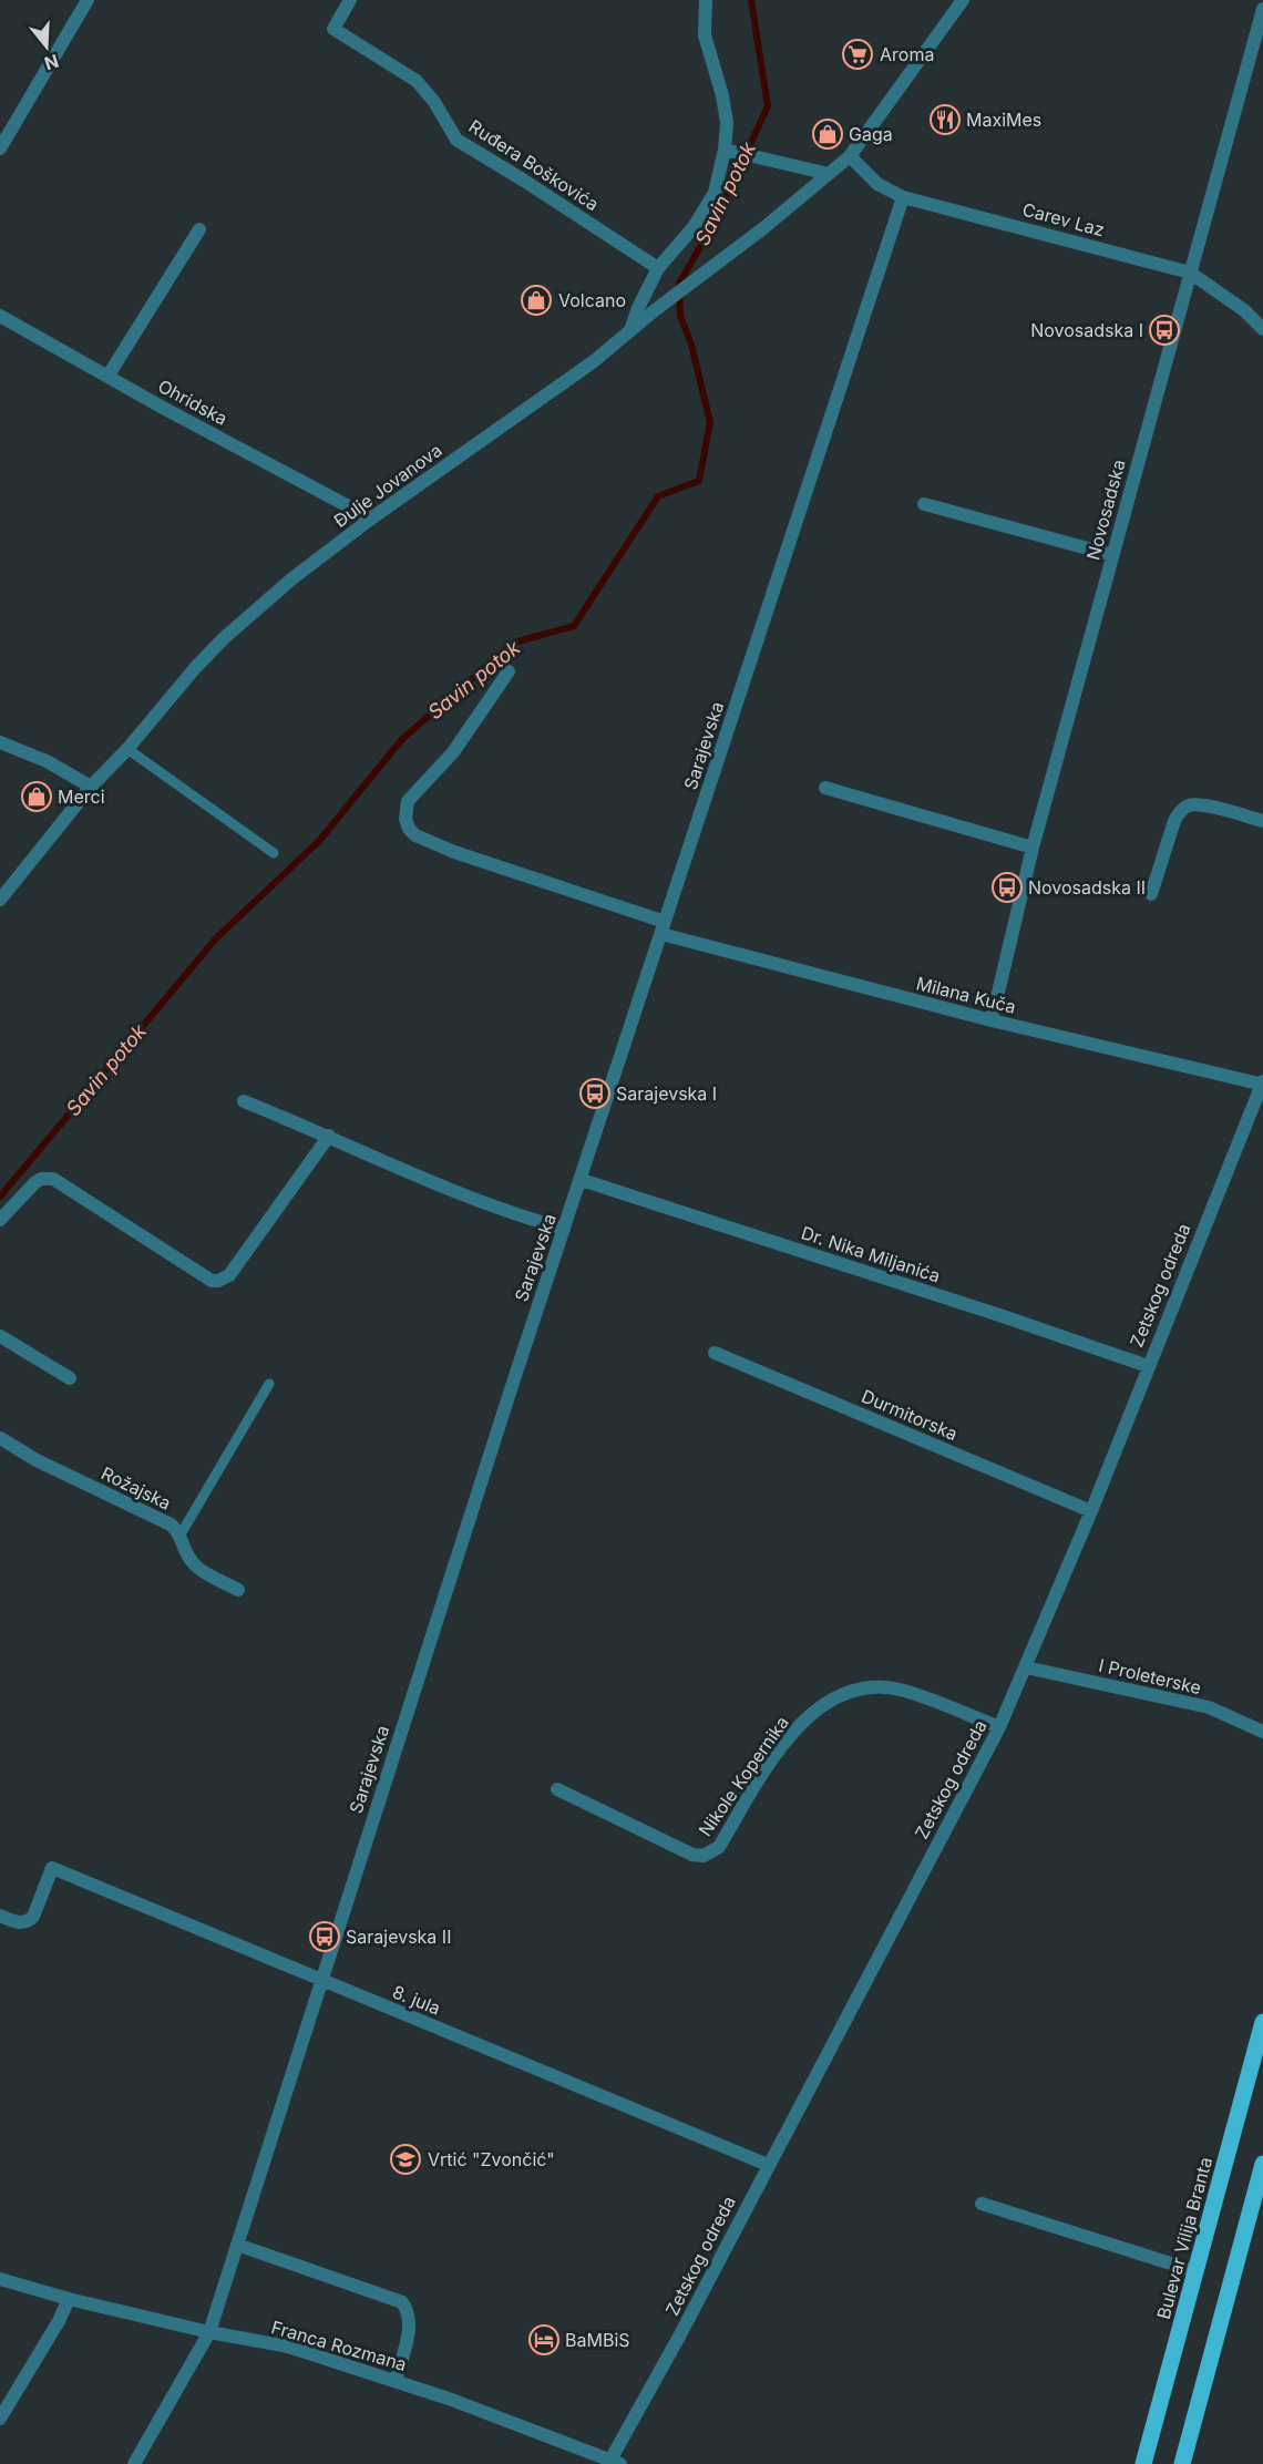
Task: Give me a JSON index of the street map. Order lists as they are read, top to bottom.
{
  "streets": {
    "main road": ["Bulevar Vilija Branta"],
    "street": [
      "Ruđera Boškovića",
      "Carev Laz",
      "Ohridska",
      "Đulje Jovanova",
      "Novosadska",
      "Sarajevska",
      "Milana Kuča",
      "Dr. Nika Miljanića",
      "Zetskog odreda",
      "Durmitorska",
      "Rožajska",
      "I Proleterske",
      "Nikole Kopernika",
      "8. jula",
      "Franca Rozmana"
    ]
  },
  "crossings": [
    ["Carev Laz", "Đulje Jovanova"],
    ["Carev Laz", "Novosadska"],
    ["Carev Laz", "Sarajevska"],
    ["Ohridska", "Đulje Jovanova"],
    ["Novosadska", "Milana Kuča"],
    ["Sarajevska", "Milana Kuča"],
    ["Sarajevska", "Dr. Nika Miljanića"],
    ["Sarajevska", "8. jula"],
    ["Sarajevska", "Franca Rozmana"],
    ["Milana Kuča", "Zetskog odreda"],
    ["Dr. Nika Miljanića", "Zetskog odreda"],
    ["Zetskog odreda", "Durmitorska"],
    ["Zetskog odreda", "I Proleterske"],
    ["Zetskog odreda", "Nikole Kopernika"],
    ["Zetskog odreda", "8. jula"],
    ["Zetskog odreda", "Franca Rozmana"]
  ],
  "water": ["Savin potok"],
  "places": {
    "supermarket": ["Aroma"],
    "restaurant": ["MaxiMes"],
    "shop": ["Gaga", "Volcano", "Merci"],
    "bus stop": [
      "Novosadska I",
      "Novosadska II",
      "Sarajevska I",
      "Sarajevska II"
    ],
    "school or university": ["Vrtić \"Zvončić\""],
    "hotel": ["BaMBiS"]
  },
  "north": "bottom"
}
